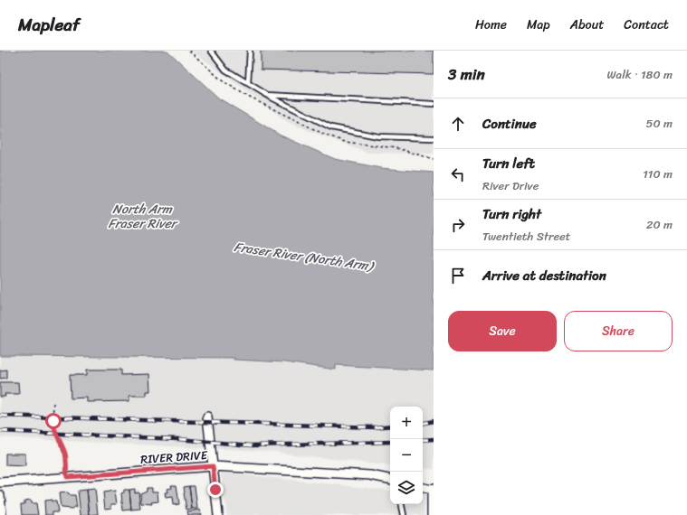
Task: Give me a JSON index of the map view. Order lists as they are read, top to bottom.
{
  "streets": {
    "street": ["RIVER DRIVE"]
  },
  "water": ["North Arm Fraser River", "Fraser River (North Arm)"],
  "page": {
    "header": "Mapleaf",
    "nav": [
      "Home",
      "Map",
      "About",
      "Contact"
    ],
    "heading": ["3 min", "Walk · 180 m"],
    "list": [
      ["Continue", "50 m"],
      ["Turn left", "River Drive", "110 m"],
      ["Turn right", "Twentieth Street", "20 m"],
      "Arrive at destination"
    ],
    "buttons": ["Save", "Share"],
    "map_buttons": ["+", "−"]
  }
}
